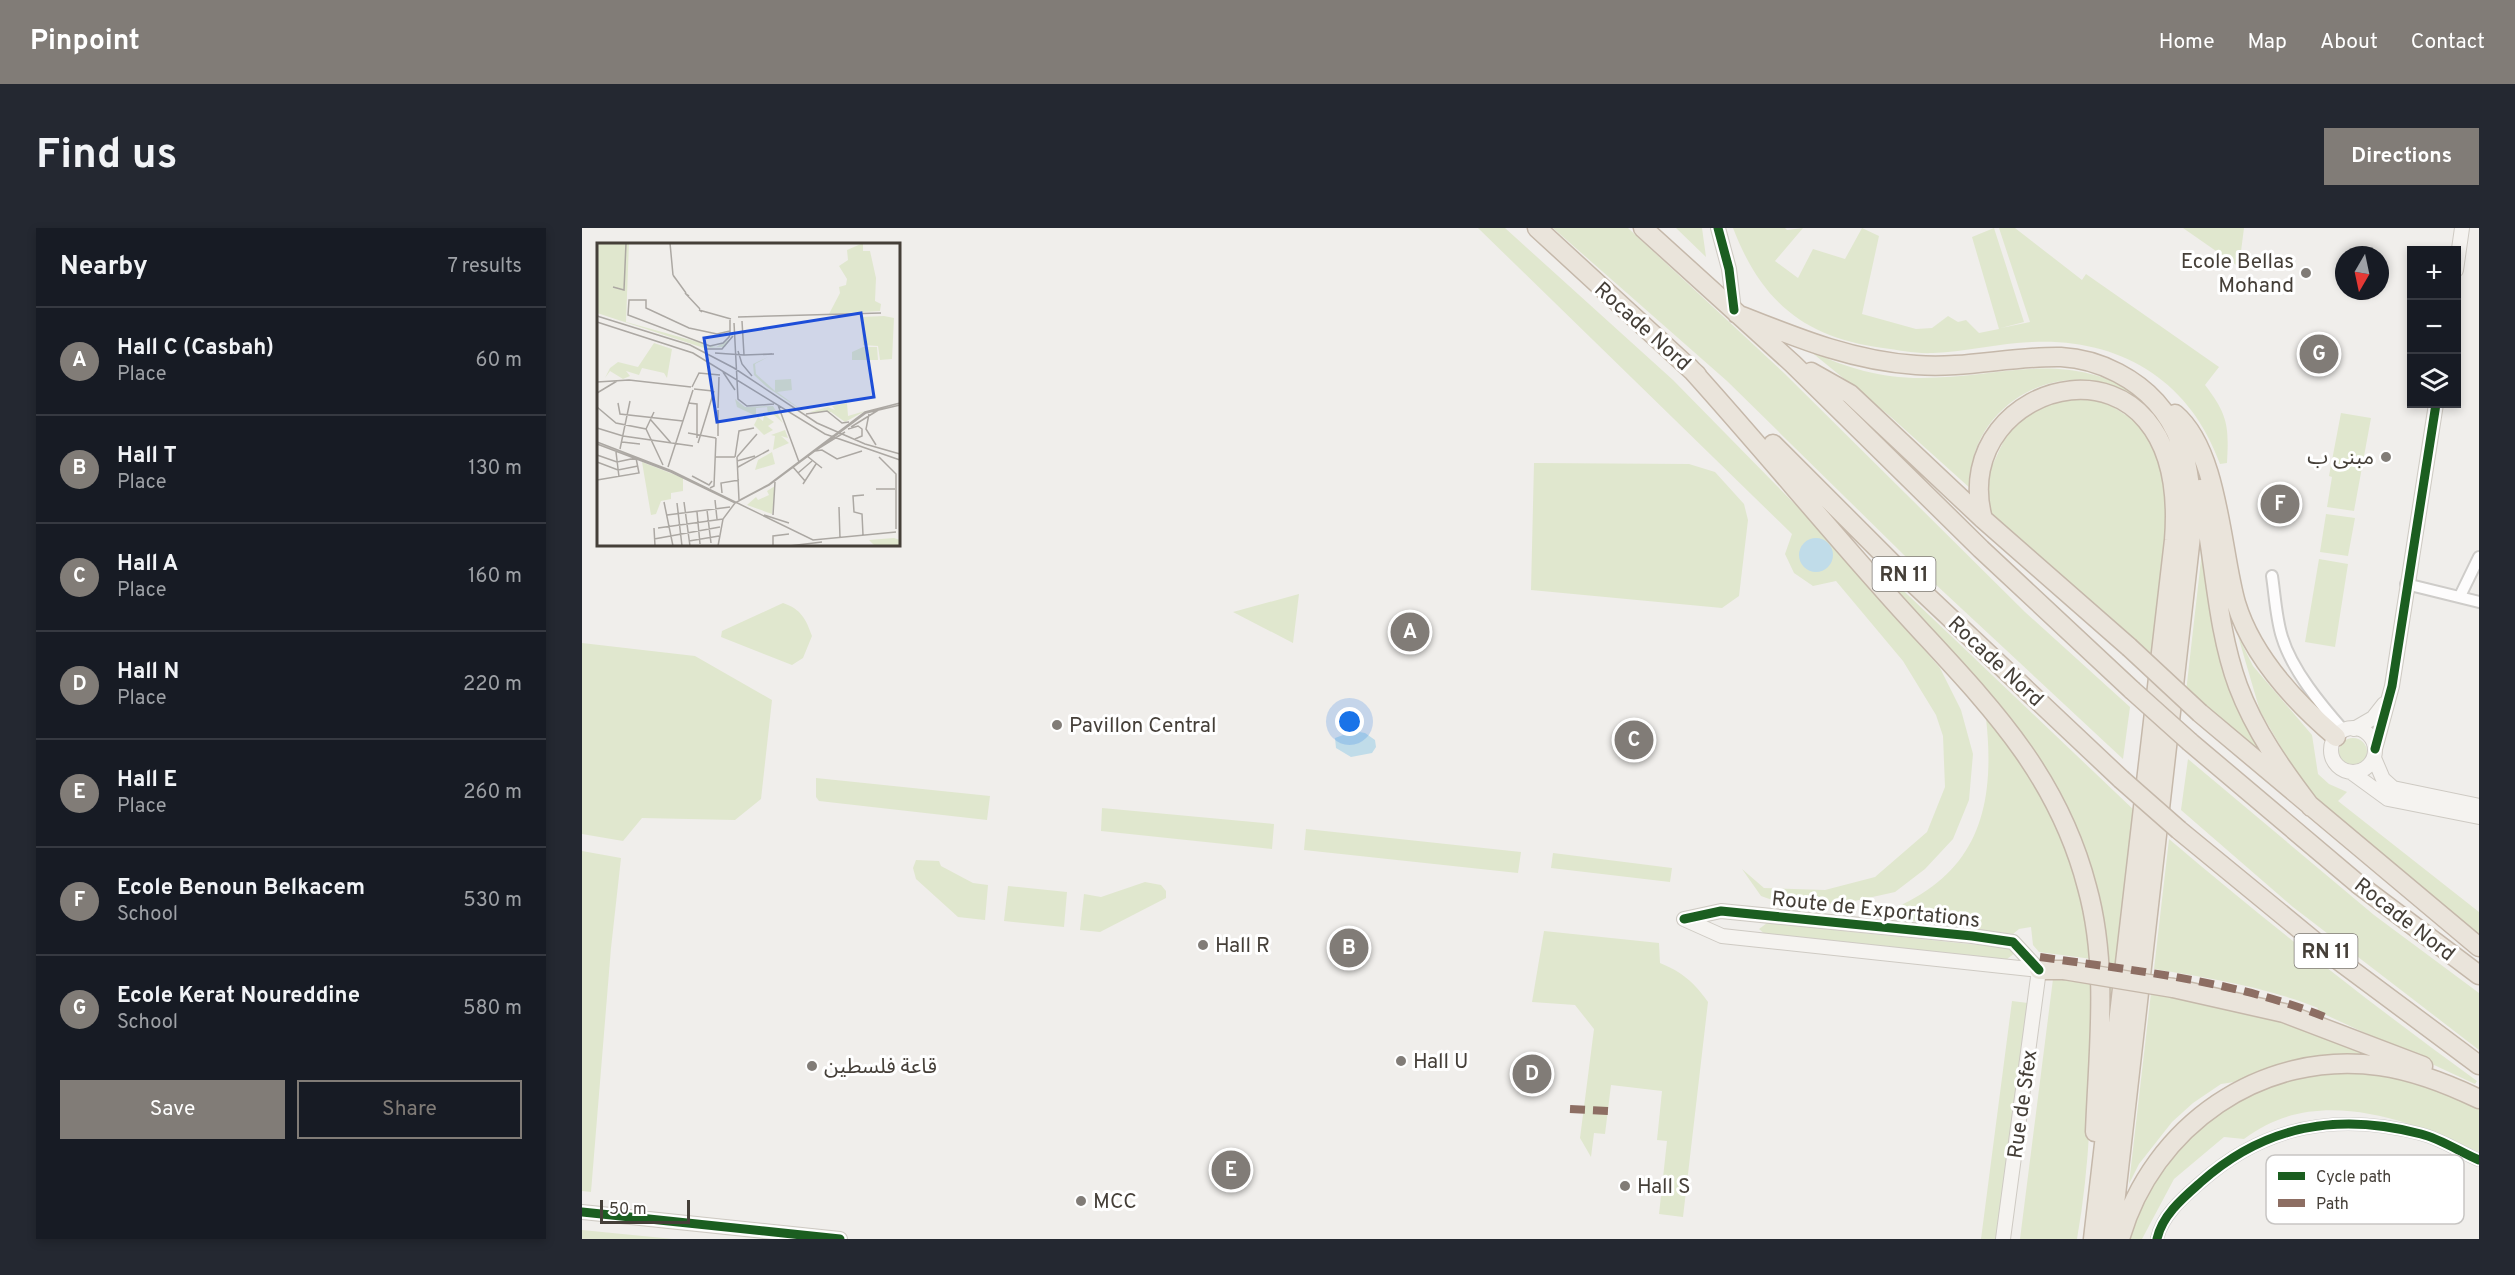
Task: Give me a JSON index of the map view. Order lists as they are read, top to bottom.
{
  "streets": {
    "highway": ["Rocade Nord", "RN 11"],
    "street": ["Route de Exportations", "Rue de Sfex"]
  },
  "crossings": [
    ["Route de Exportations", "Rue de Sfex"]
  ],
  "places": [
    "Ecole Bellas Mohand",
    "مبنى ب",
    "Pavillon Central",
    "Hall R",
    "Hall U",
    "قاعة فلسطين",
    "Hall S",
    "MCC"
  ],
  "legend": ["Cycle path", "Path"],
  "scale_bar": "50 m",
  "north": "bottom",
  "page": {
    "header": "Pinpoint",
    "nav": [
      "Home",
      "Map",
      "About",
      "Contact"
    ],
    "buttons": [
      "Directions",
      ["Save", "Share"]
    ],
    "title": "Find us",
    "heading": ["Nearby", "7 results"],
    "map_buttons": ["+", "−"],
    "list": [
      {
        "mark": "A",
        "name": "Hall C (Casbah)",
        "note": "Place",
        "value": "60 m"
      },
      {
        "mark": "B",
        "name": "Hall T",
        "note": "Place",
        "value": "130 m"
      },
      {
        "mark": "C",
        "name": "Hall A",
        "note": "Place",
        "value": "160 m"
      },
      {
        "mark": "D",
        "name": "Hall N",
        "note": "Place",
        "value": "220 m"
      },
      {
        "mark": "E",
        "name": "Hall E",
        "note": "Place",
        "value": "260 m"
      },
      {
        "mark": "F",
        "name": "Ecole Benoun Belkacem",
        "note": "School",
        "value": "530 m"
      },
      {
        "mark": "G",
        "name": "Ecole Kerat Noureddine",
        "note": "School",
        "value": "580 m"
      }
    ],
    "pins": [
      "G",
      "F",
      "A",
      "C",
      "B",
      "D",
      "E"
    ],
    "scale": "50 m"
  }
}
